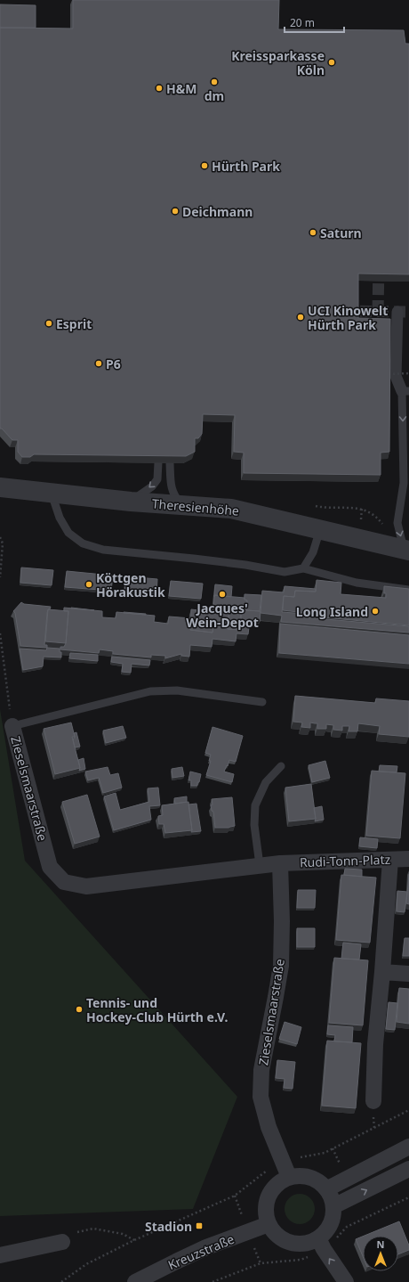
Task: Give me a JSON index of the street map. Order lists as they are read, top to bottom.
{
  "streets": {
    "street": [
      "Theresienhöhe",
      "Zieselsmaarstraße",
      "Rudi-Tonn-Platz",
      "Kreuzstraße"
    ]
  },
  "crossings": [
    ["Zieselsmaarstraße", "Rudi-Tonn-Platz"],
    ["Zieselsmaarstraße", "Kreuzstraße"]
  ],
  "places": {
    "other": [
      "Kreissparkasse Köln",
      "dm",
      "H&M",
      "Hürth Park",
      "Deichmann",
      "Saturn",
      "UCI Kinowelt Hürth Park",
      "Esprit",
      "P6",
      "Köttgen Hörakustik",
      "Jacques' Wein-Depot",
      "Long Island",
      "Tennis- und Hockey-Club Hürth e.V."
    ],
    "transit": ["Stadion"]
  },
  "scale_bar": "20 m",
  "north": "top"
}
